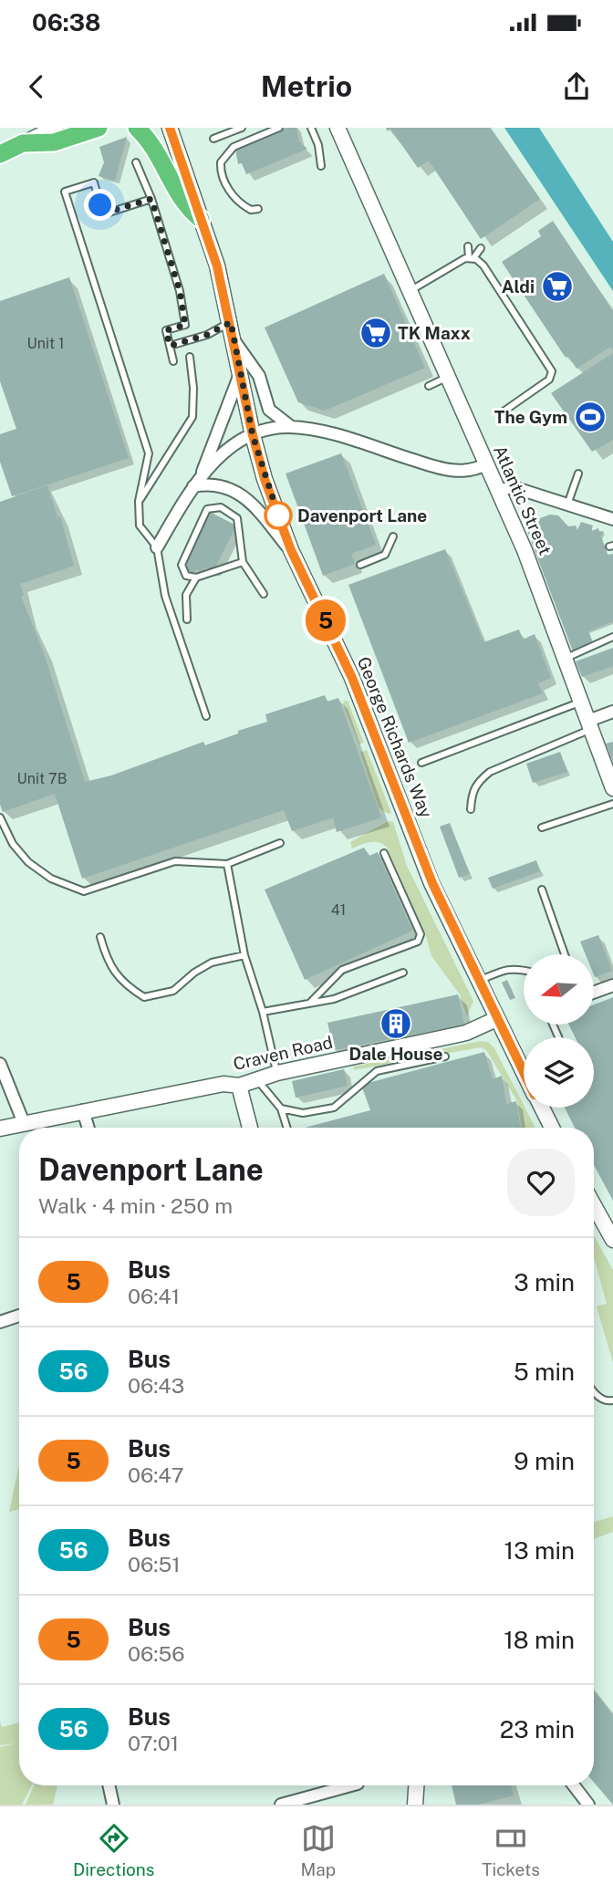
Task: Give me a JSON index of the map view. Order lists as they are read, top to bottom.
{
  "streets": {
    "street": ["Atlantic Street", "George Richards Way", "Craven Road"]
  },
  "crossings": [
    ["George Richards Way", "Craven Road"]
  ],
  "places": {
    "supermarket": ["Aldi", "TK Maxx"],
    "sports": ["The Gym"],
    "other": ["Davenport Lane"],
    "building": ["Dale House"]
  },
  "lines": ["bus line 5"],
  "house_numbers": ["Unit 1", "Unit 7B", "41"],
  "north": "left",
  "page": {
    "status": "06:38",
    "header": "Metrio",
    "on_map": "5",
    "heading": ["Davenport Lane", "Walk · 4 min · 250 m"],
    "list": [
      {
        "mark": "5",
        "name": "Bus",
        "note": "06:41",
        "value": "3 min"
      },
      {
        "mark": "56",
        "name": "Bus",
        "note": "06:43",
        "value": "5 min"
      },
      {
        "mark": "5",
        "name": "Bus",
        "note": "06:47",
        "value": "9 min"
      },
      {
        "mark": "56",
        "name": "Bus",
        "note": "06:51",
        "value": "13 min"
      },
      {
        "mark": "5",
        "name": "Bus",
        "note": "06:56",
        "value": "18 min"
      },
      {
        "mark": "56",
        "name": "Bus",
        "note": "07:01",
        "value": "23 min"
      }
    ],
    "tabs": ["Directions", "Map", "Tickets"]
  }
}
